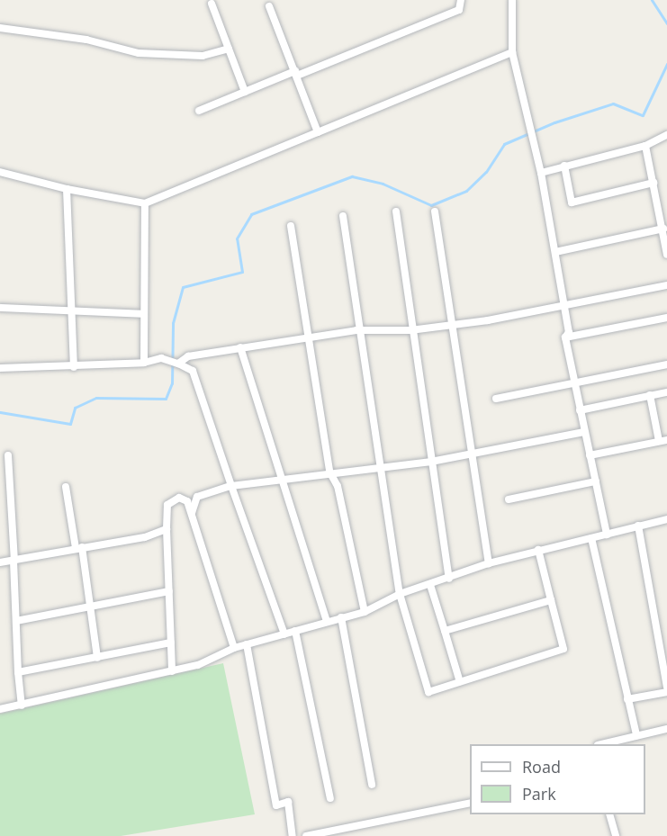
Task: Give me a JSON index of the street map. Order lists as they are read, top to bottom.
{
  "legend": ["Road", "Park"]
}
